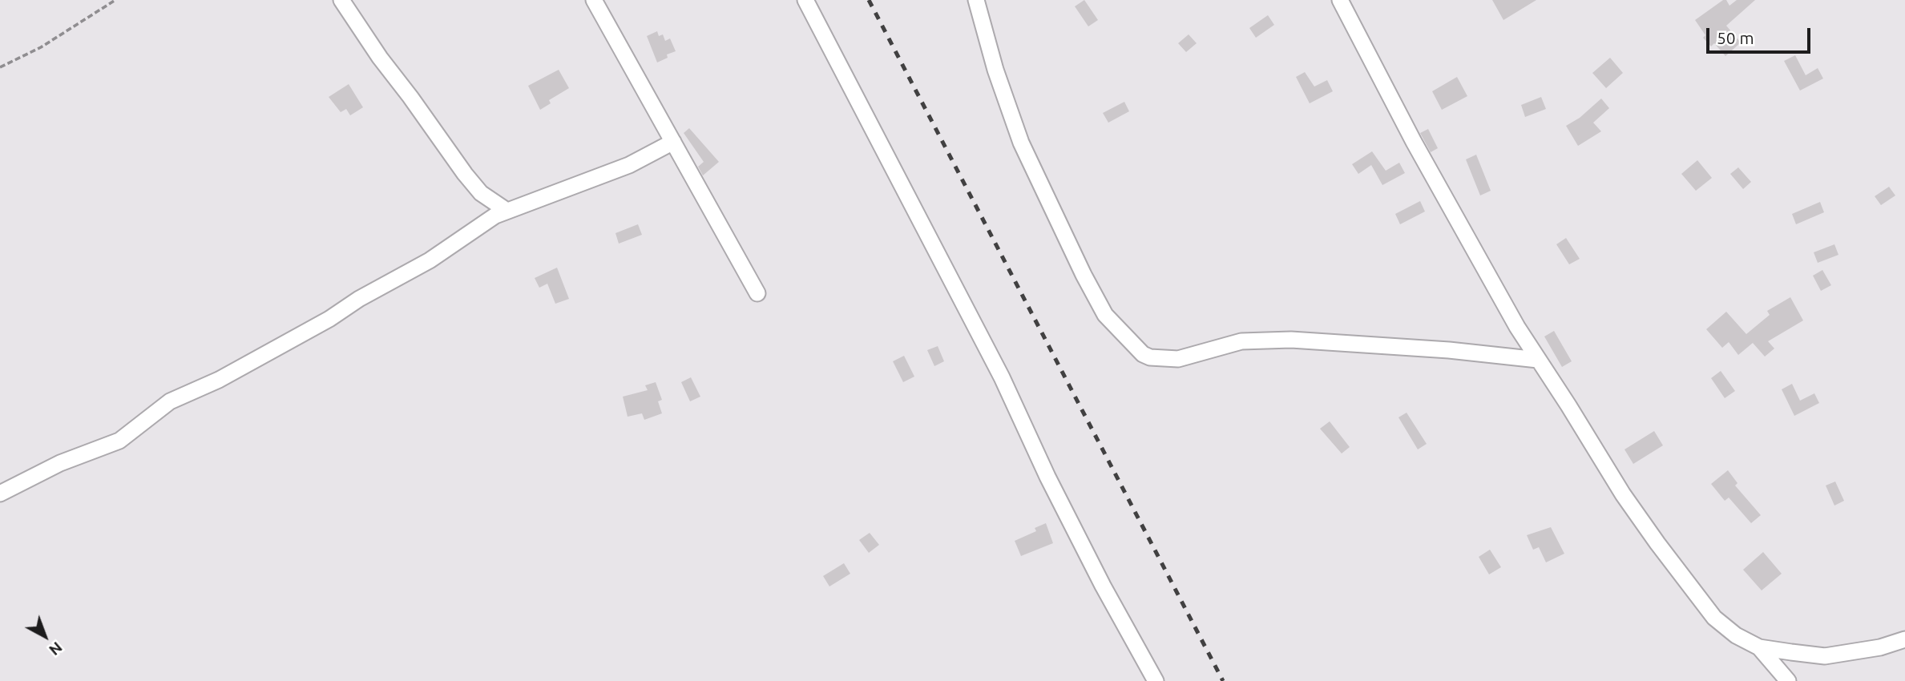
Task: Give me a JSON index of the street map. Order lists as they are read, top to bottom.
{
  "scale_bar": "50 m",
  "north": "bottom right"
}
